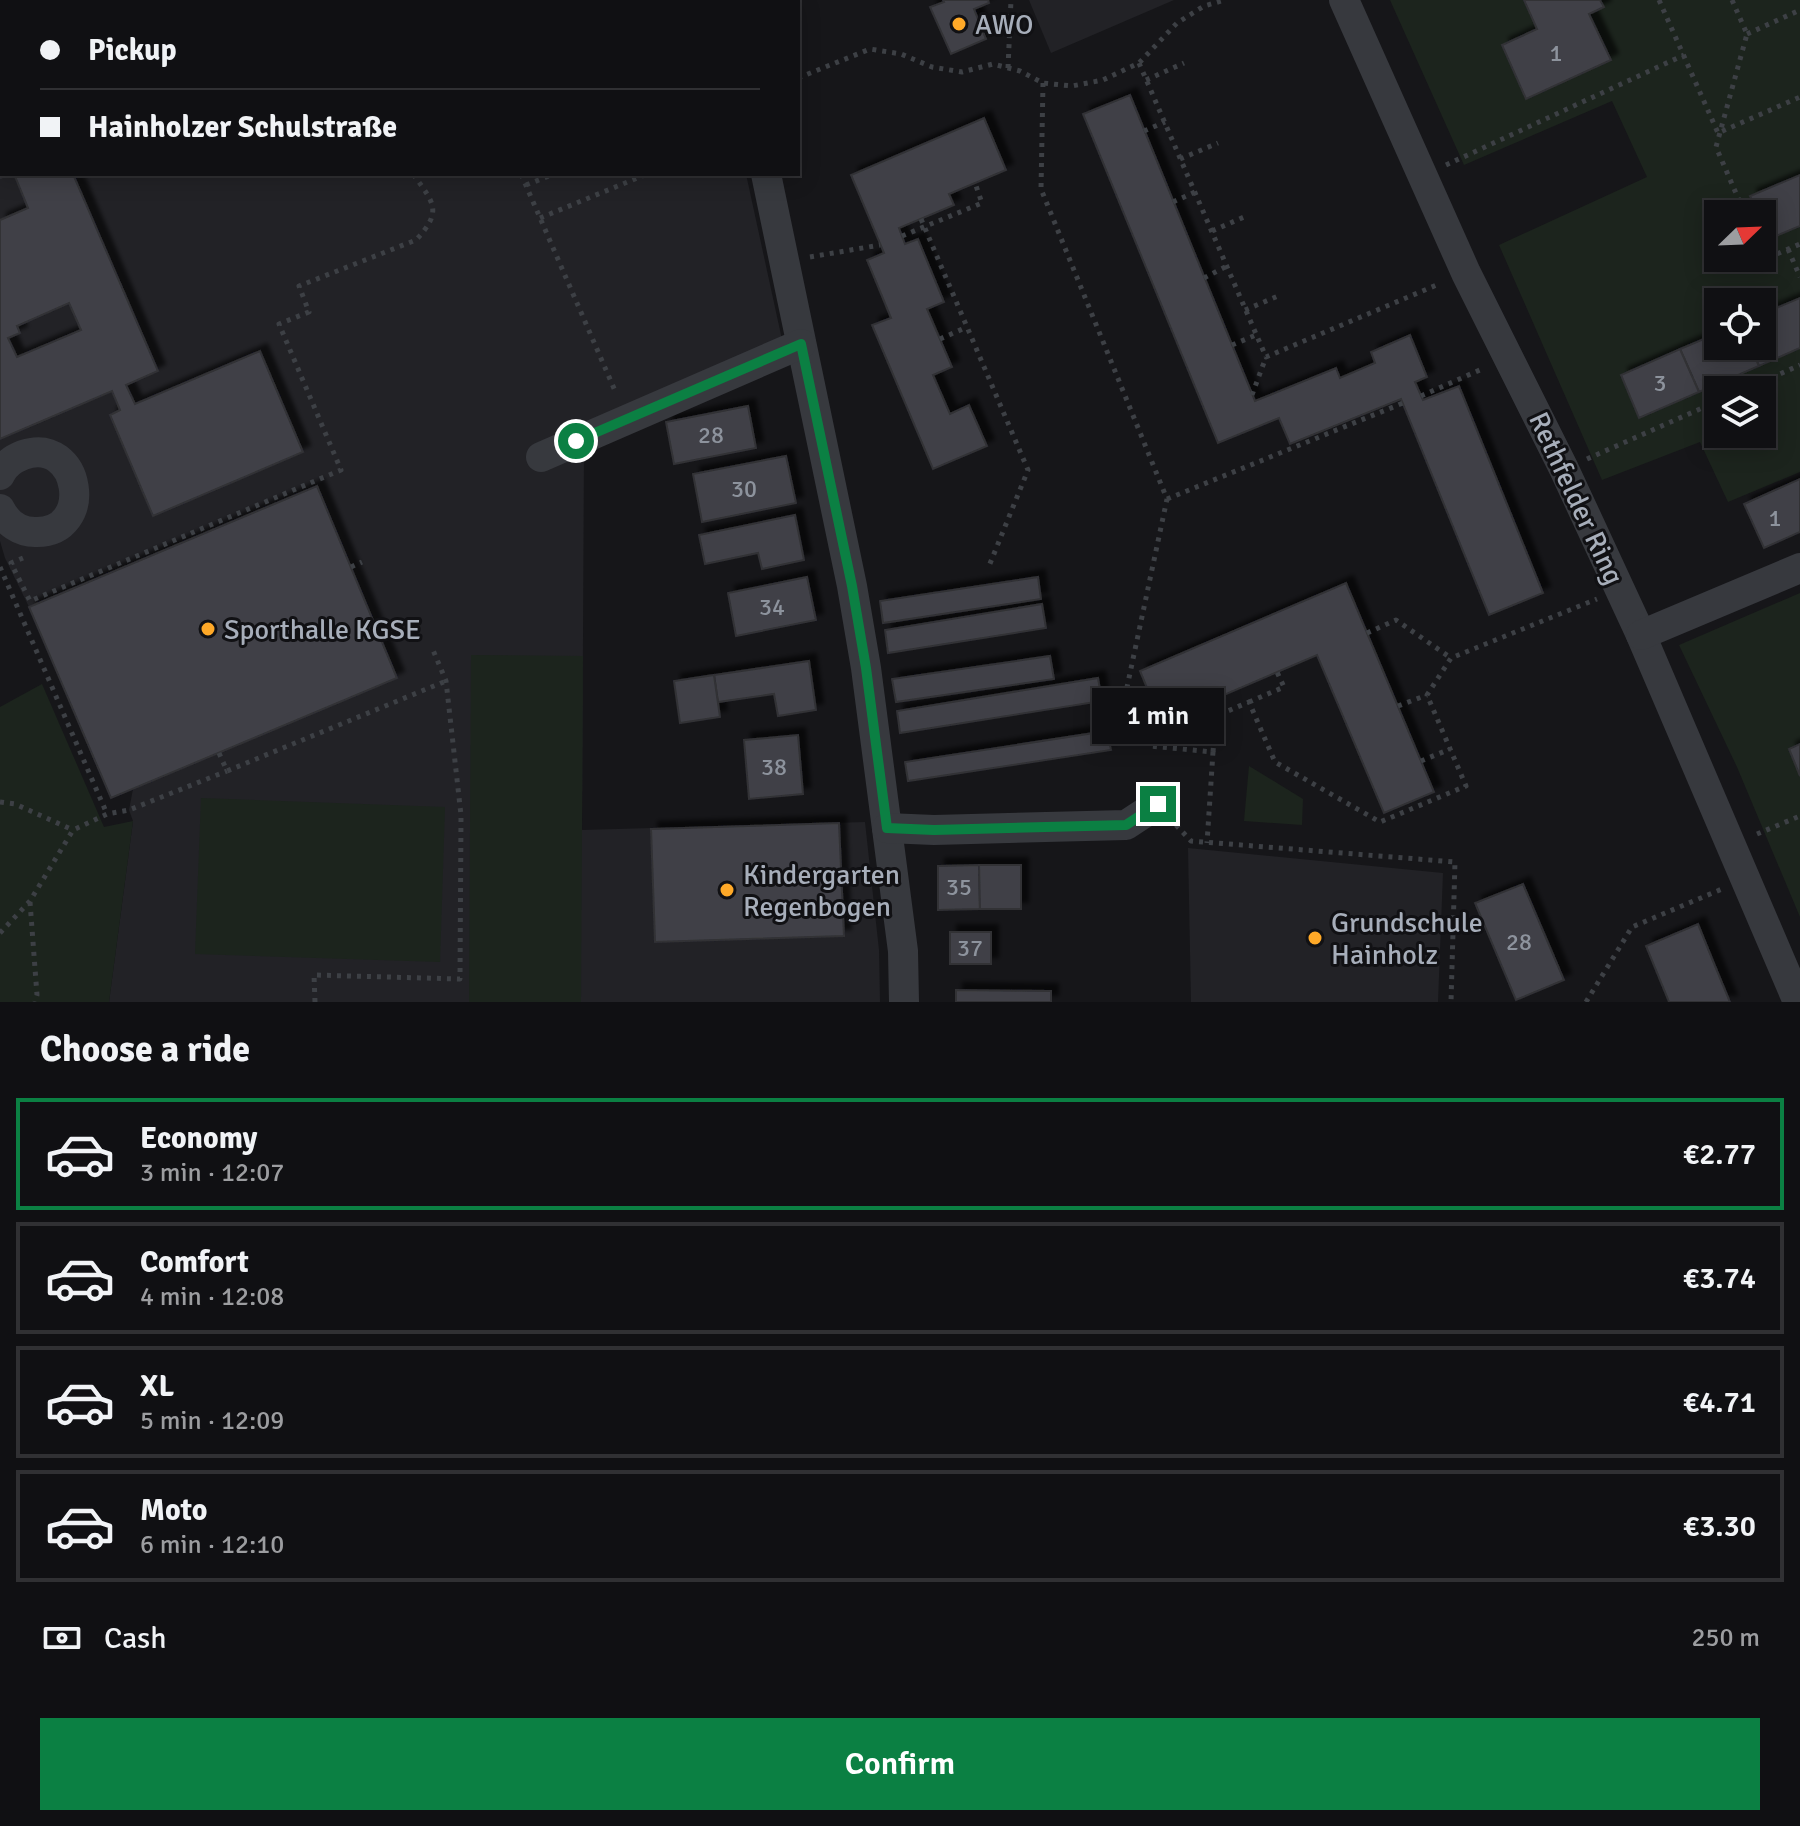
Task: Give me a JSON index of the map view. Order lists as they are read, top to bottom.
{
  "streets": {
    "street": ["Rethfelder Ring"]
  },
  "places": [
    "AWO",
    "Sporthalle KGSE",
    "Kindergarten Regenbogen",
    "Grundschule Hainholz"
  ],
  "house_numbers": [
    "1",
    "3",
    "28",
    "30",
    "1",
    "34",
    "38",
    "35",
    "28",
    "37"
  ],
  "north": "top right",
  "page": {
    "banner": ["Pickup", "Hainholzer Schulstraße"],
    "bubble": "1 min",
    "heading": "Choose a ride",
    "list": [
      {
        "name": "Economy",
        "note": "3 min · 12:07",
        "value": "€2.77"
      },
      {
        "name": "Comfort",
        "note": "4 min · 12:08",
        "value": "€3.74"
      },
      {
        "name": "XL",
        "note": "5 min · 12:09",
        "value": "€4.71"
      },
      {
        "name": "Moto",
        "note": "6 min · 12:10",
        "value": "€3.30"
      }
    ],
    "pay": ["Cash", "250 m"],
    "buttons": "Confirm"
  }
}
